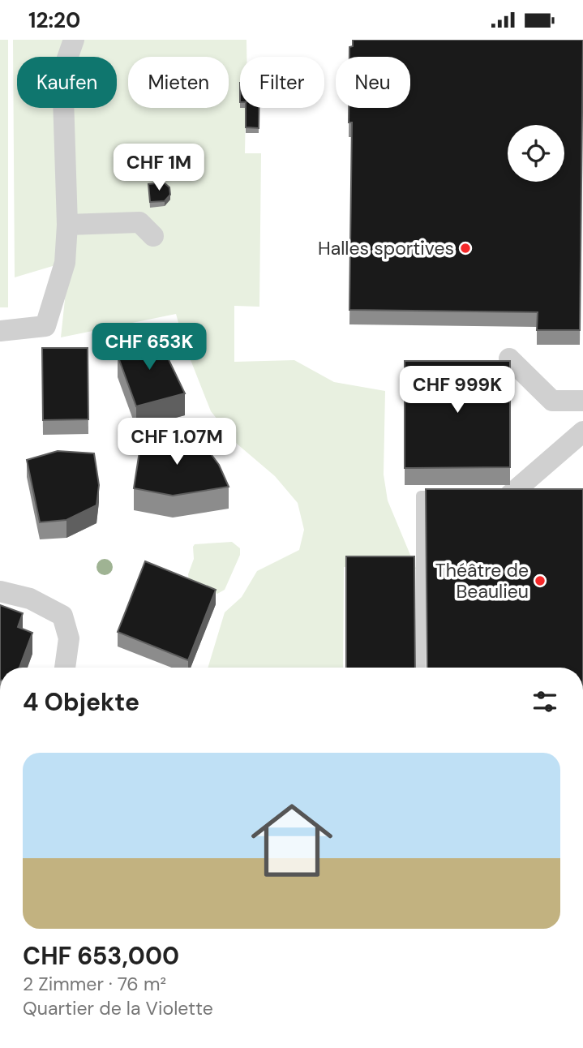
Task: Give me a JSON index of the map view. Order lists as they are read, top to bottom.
{
  "places": ["Halles sportives", "Théâtre de Beaulieu"],
  "page": {
    "status": "12:20",
    "chip": [
      "Kaufen",
      "Mieten",
      "Filter",
      "Neu"
    ],
    "price": [
      "CHF 1M",
      "CHF 653K",
      "CHF 999K",
      "CHF 1.07M"
    ],
    "heading": "4 Objekte",
    "list": [
      {
        "name": "CHF 653,000",
        "note": "2 Zimmer · 76 m² · Quartier de la Violette"
      }
    ]
  }
}
